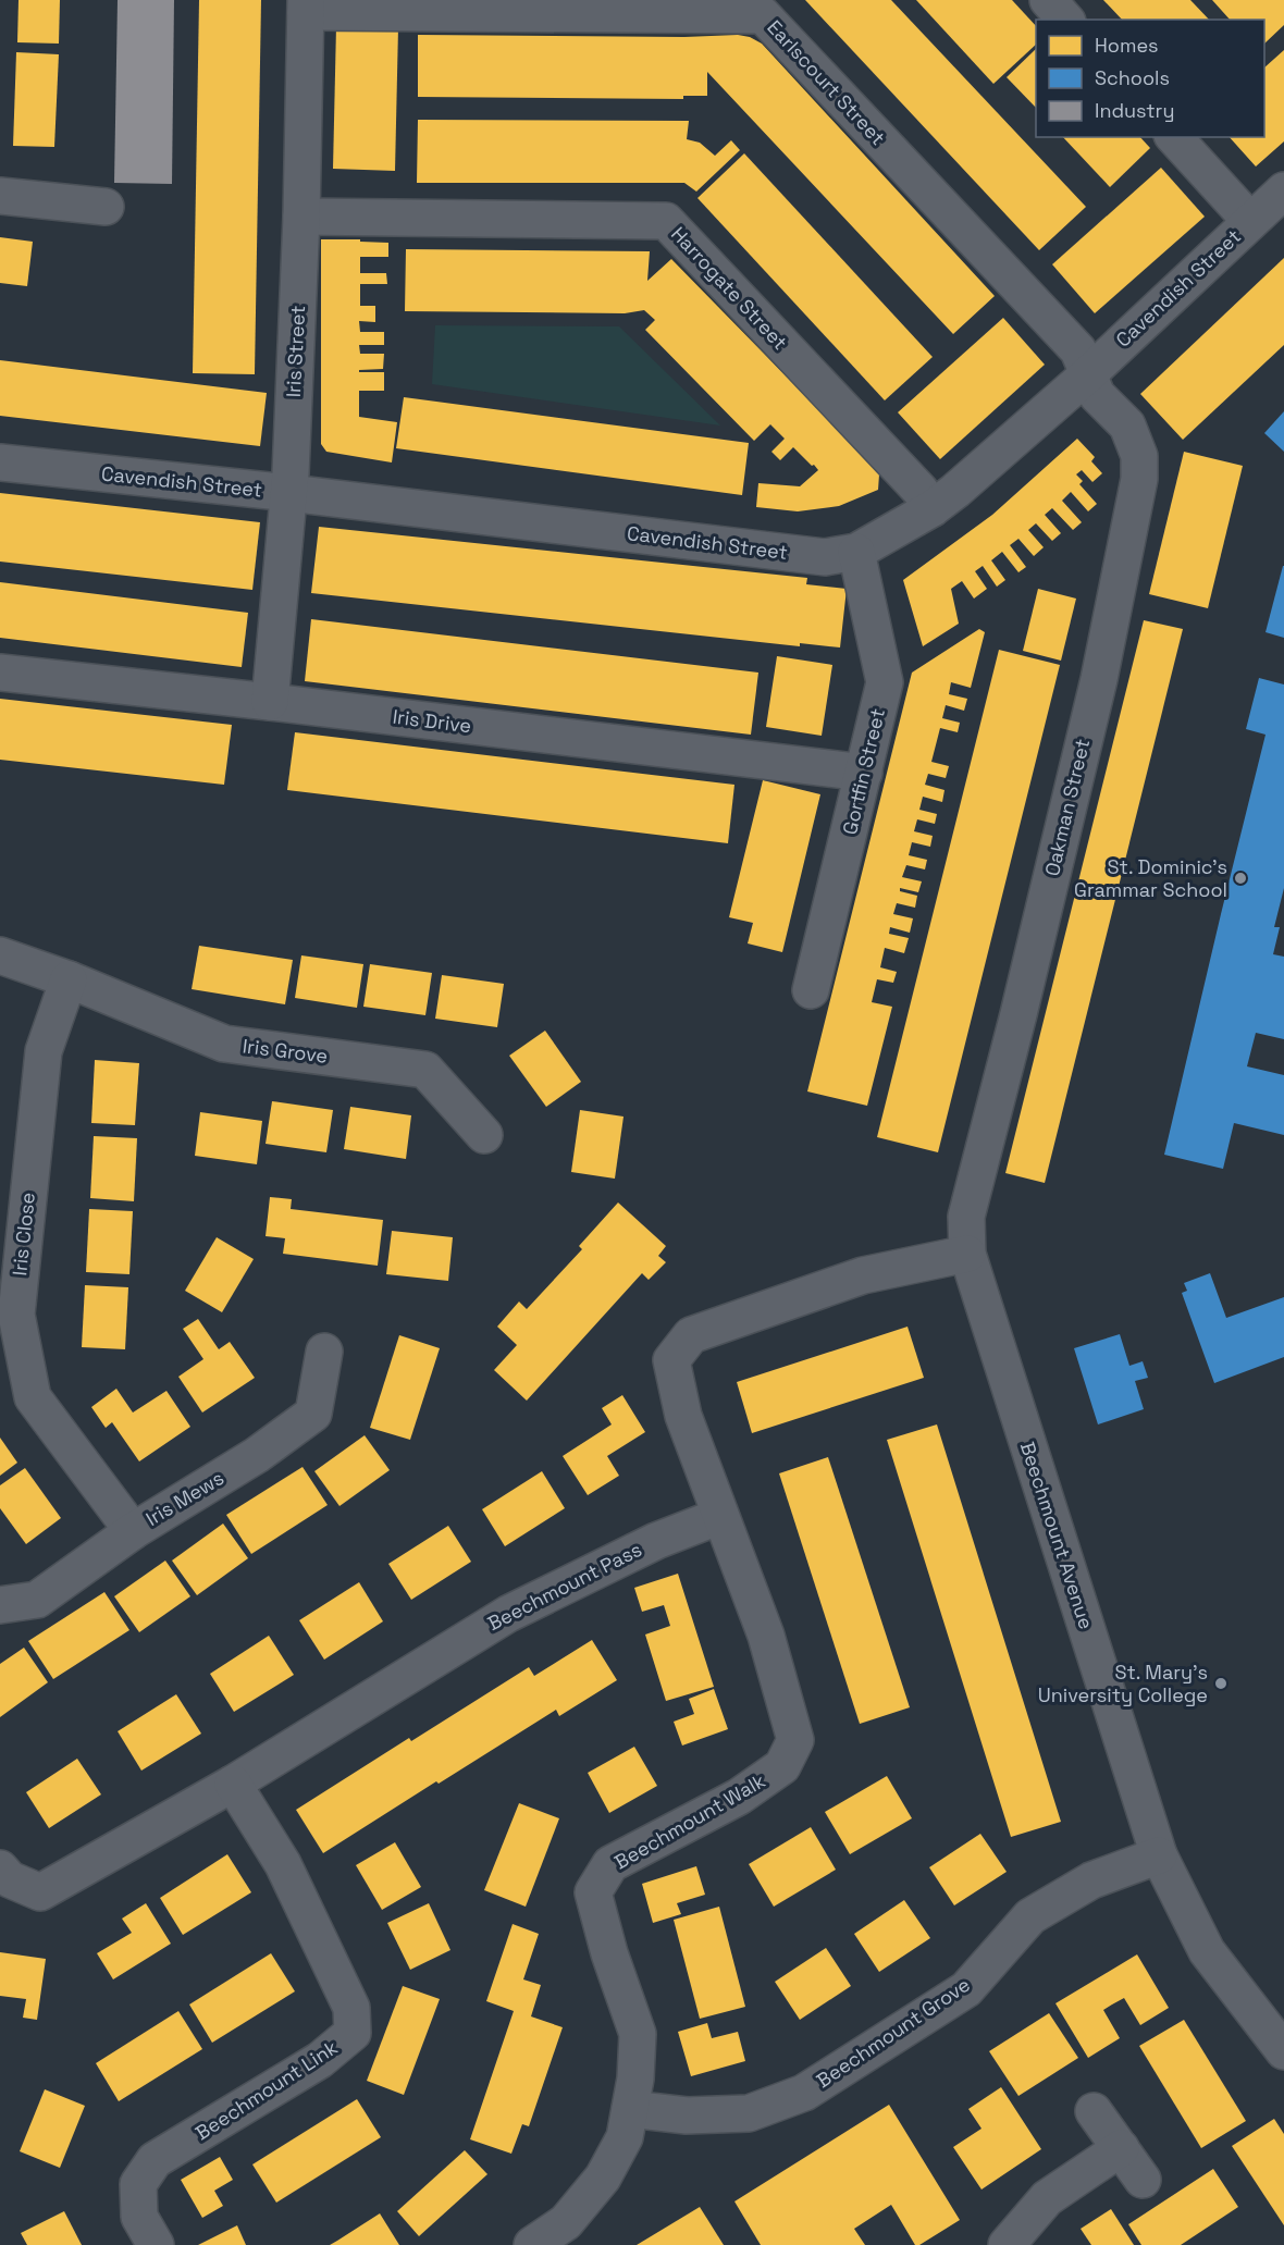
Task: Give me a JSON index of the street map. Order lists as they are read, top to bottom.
{
  "streets": {
    "street": [
      "Earlscourt Street",
      "Harrogate Street",
      "Cavendish Street",
      "Iris Street",
      "Iris Drive",
      "Gortfin Street",
      "Oakman Street",
      "Iris Grove",
      "Iris Close",
      "Iris Mews",
      "Beechmount Avenue",
      "Beechmount Pass",
      "Beechmount Walk",
      "Beechmount Grove",
      "Beechmount Link"
    ]
  },
  "crossings": [
    ["Earlscourt Street", "Cavendish Street"],
    ["Earlscourt Street", "Iris Street"],
    ["Earlscourt Street", "Oakman Street"],
    ["Harrogate Street", "Cavendish Street"],
    ["Harrogate Street", "Iris Street"],
    ["Cavendish Street", "Iris Street"],
    ["Cavendish Street", "Gortfin Street"],
    ["Cavendish Street", "Oakman Street"],
    ["Iris Street", "Iris Drive"],
    ["Iris Drive", "Gortfin Street"],
    ["Oakman Street", "Beechmount Avenue"],
    ["Iris Grove", "Iris Close"],
    ["Iris Close", "Iris Mews"],
    ["Beechmount Avenue", "Beechmount Grove"],
    ["Beechmount Pass", "Beechmount Walk"],
    ["Beechmount Pass", "Beechmount Link"],
    ["Beechmount Walk", "Beechmount Grove"]
  ],
  "places": ["St. Dominic's Grammar School", "St. Mary's University College"],
  "legend": ["Homes", "Schools", "Industry"]
}
